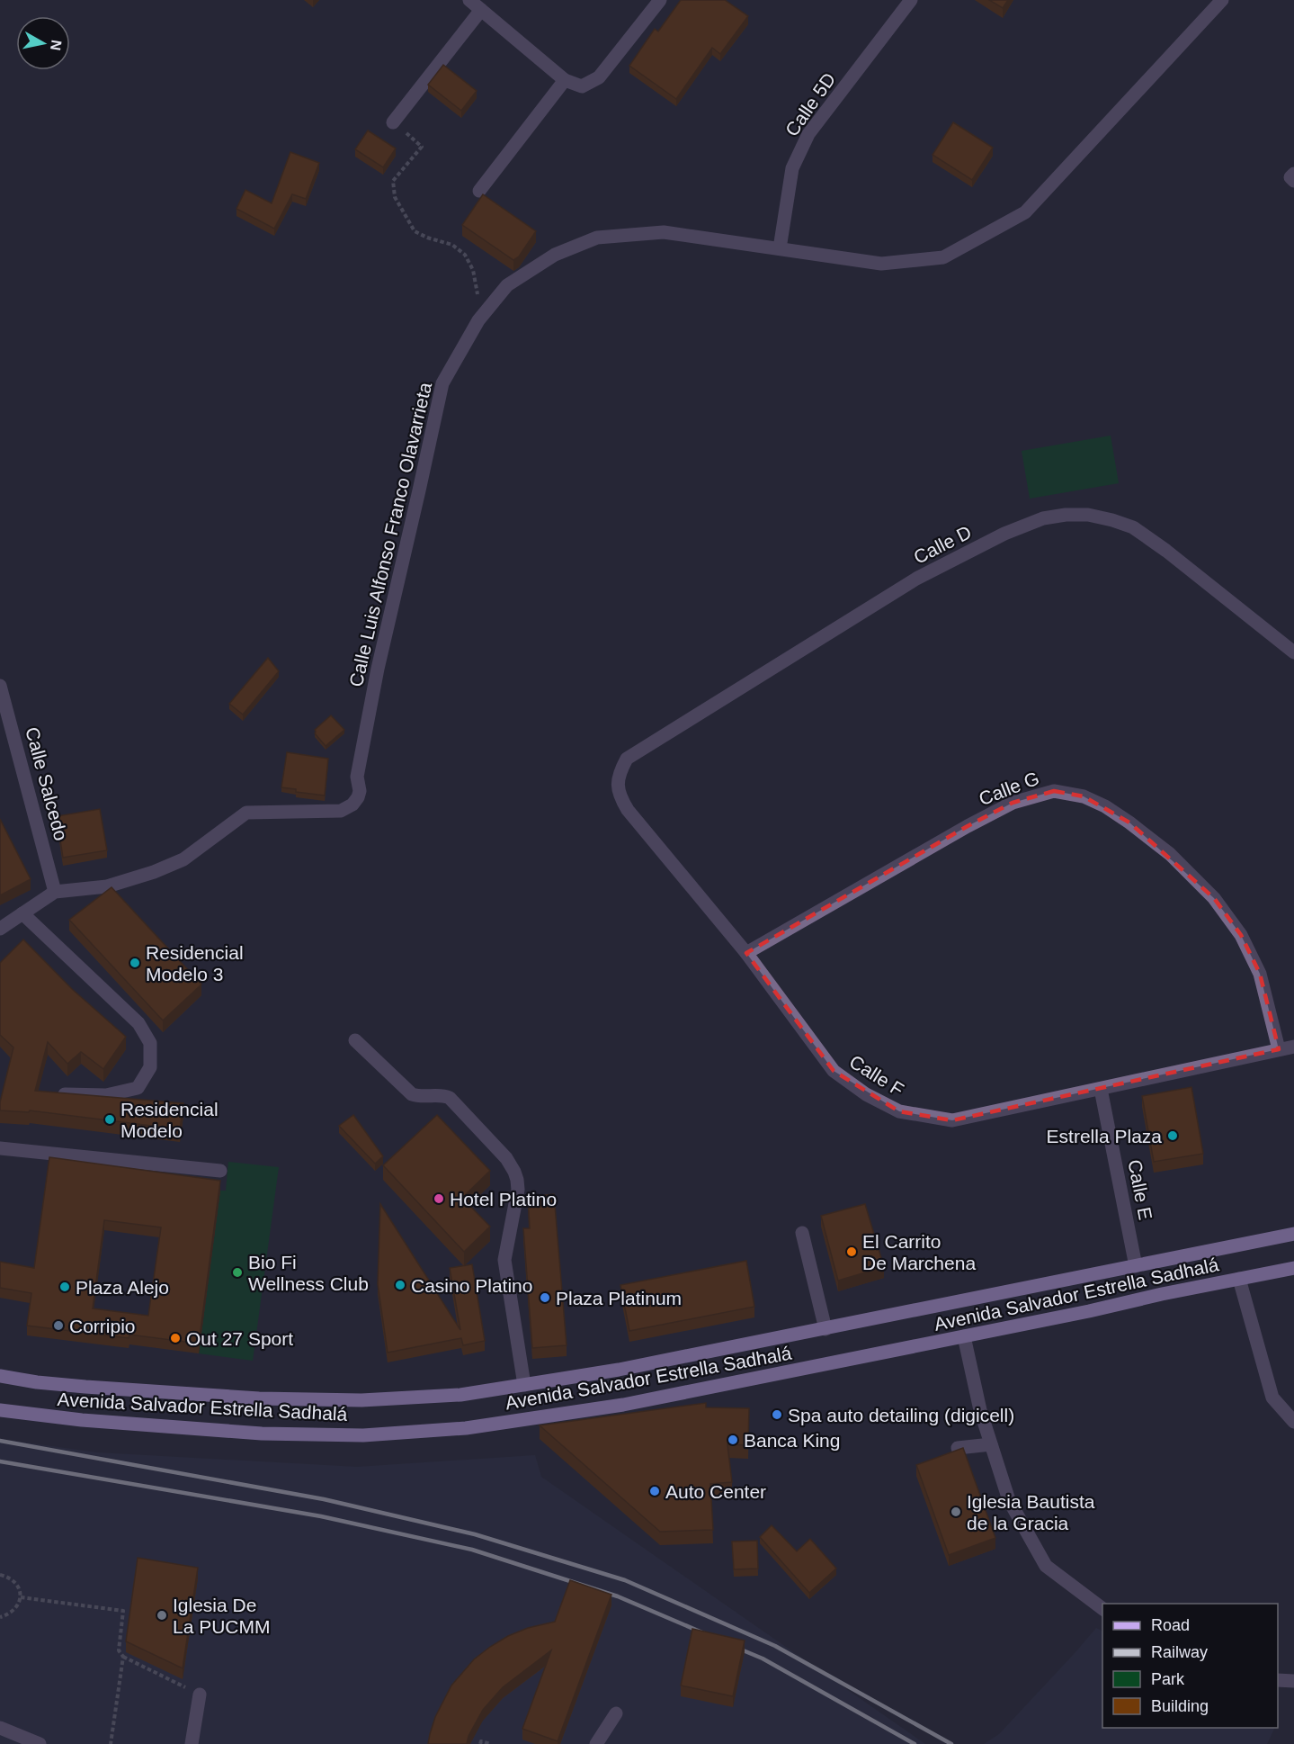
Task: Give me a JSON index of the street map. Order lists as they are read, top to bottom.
{
  "streets": {
    "main road": ["Avenida Salvador Estrella Sadhalá"],
    "street": [
      "Calle 5D",
      "Calle Luis Alfonso Franco Olavarrieta",
      "Calle D",
      "Calle Salcedo",
      "Calle G",
      "Calle F",
      "Calle E"
    ]
  },
  "crossings": [
    ["Calle 5D", "Calle Luis Alfonso Franco Olavarrieta"],
    ["Calle Luis Alfonso Franco Olavarrieta", "Calle Salcedo"],
    ["Calle D", "Calle F"],
    ["Calle G", "Calle F"],
    ["Calle F", "Calle E"],
    ["Calle E", "Avenida Salvador Estrella Sadhalá"]
  ],
  "places": [
    "Residencial Modelo 3",
    "Residencial Modelo",
    "Estrella Plaza",
    "Hotel Platino",
    "El Carrito De Marchena",
    "Bio Fi Wellness Club",
    "Casino Platino",
    "Plaza Alejo",
    "Plaza Platinum",
    "Corripio",
    "Out 27 Sport",
    "Spa auto detailing (digicell)",
    "Banca King",
    "Auto Center",
    "Iglesia Bautista de la Gracia",
    "Iglesia De La PUCMM"
  ],
  "legend": [
    "Road",
    "Railway",
    "Park",
    "Building"
  ],
  "north": "right"
}
